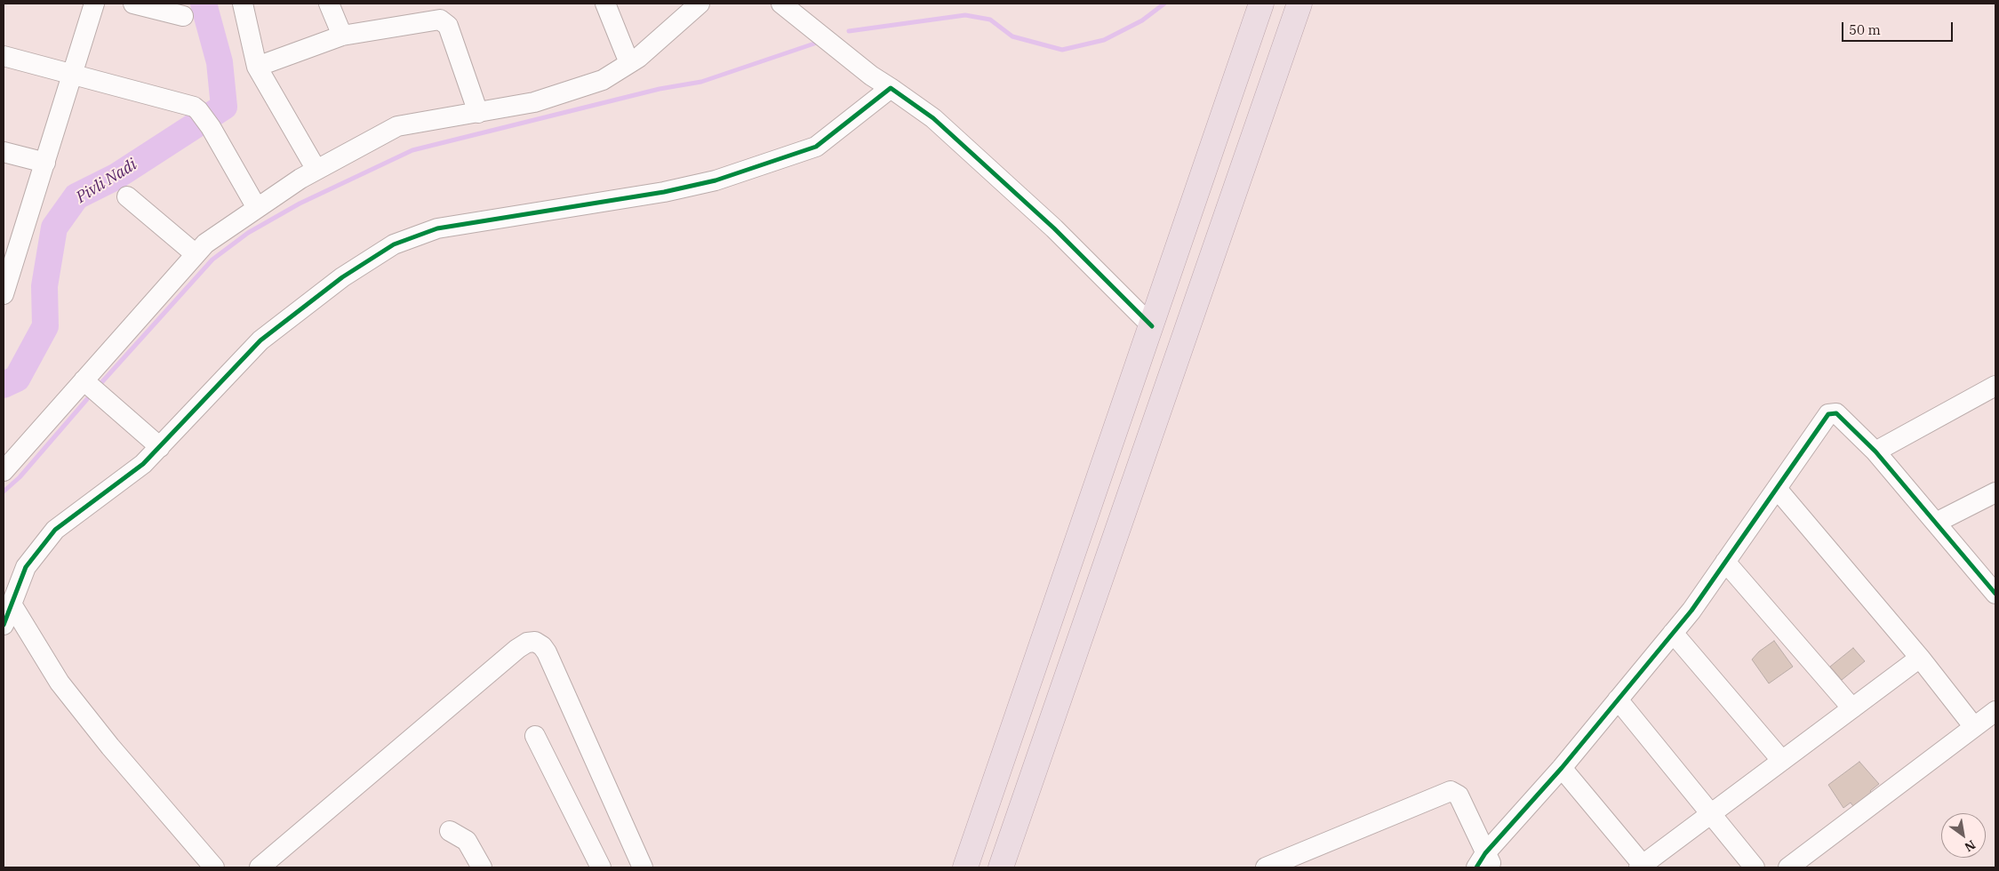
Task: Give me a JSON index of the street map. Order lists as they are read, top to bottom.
{
  "water": ["Pivli Nadi"],
  "scale_bar": "50 m",
  "north": "bottom right"
}
